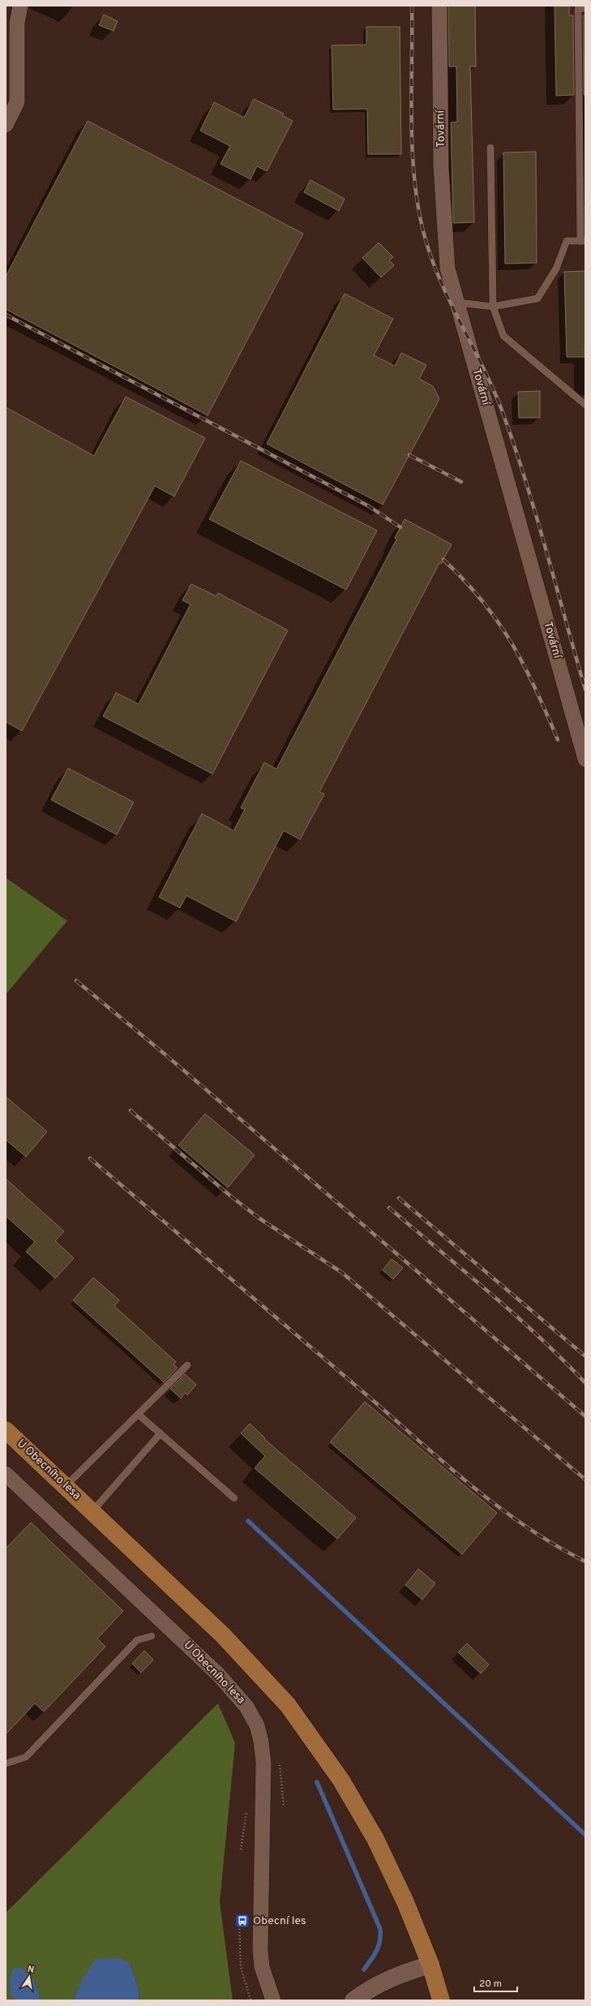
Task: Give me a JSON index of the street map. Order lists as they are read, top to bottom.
{
  "streets": {
    "main road": ["U Obecního lesa"],
    "street": ["Tovární"]
  },
  "places": {
    "bus stop": ["Obecní les"]
  },
  "scale_bar": "20 m",
  "north": "top"
}
